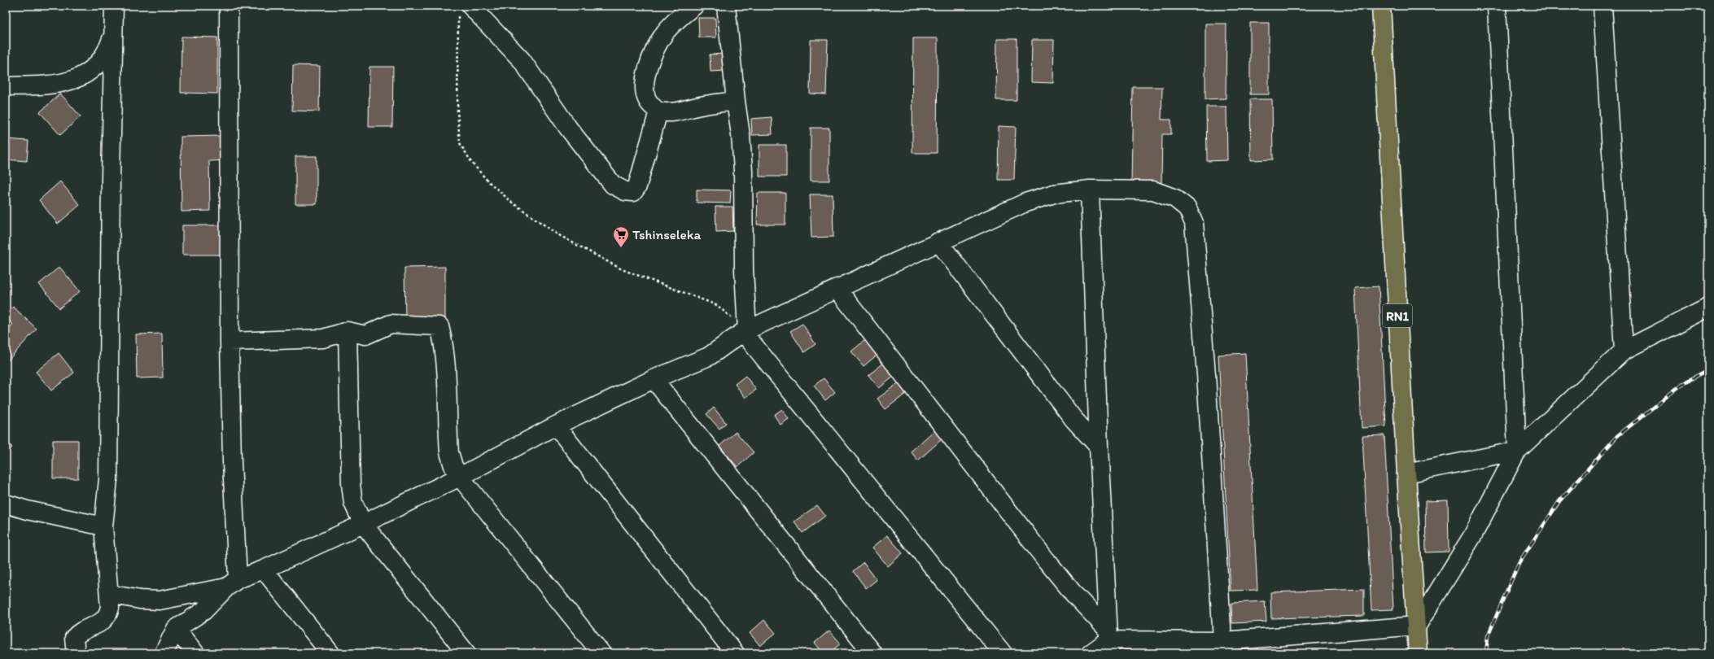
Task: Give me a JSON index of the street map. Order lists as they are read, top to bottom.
{
  "streets": {
    "highway": ["RN1"]
  },
  "places": {
    "supermarket": ["Tshinseleka"]
  }
}
